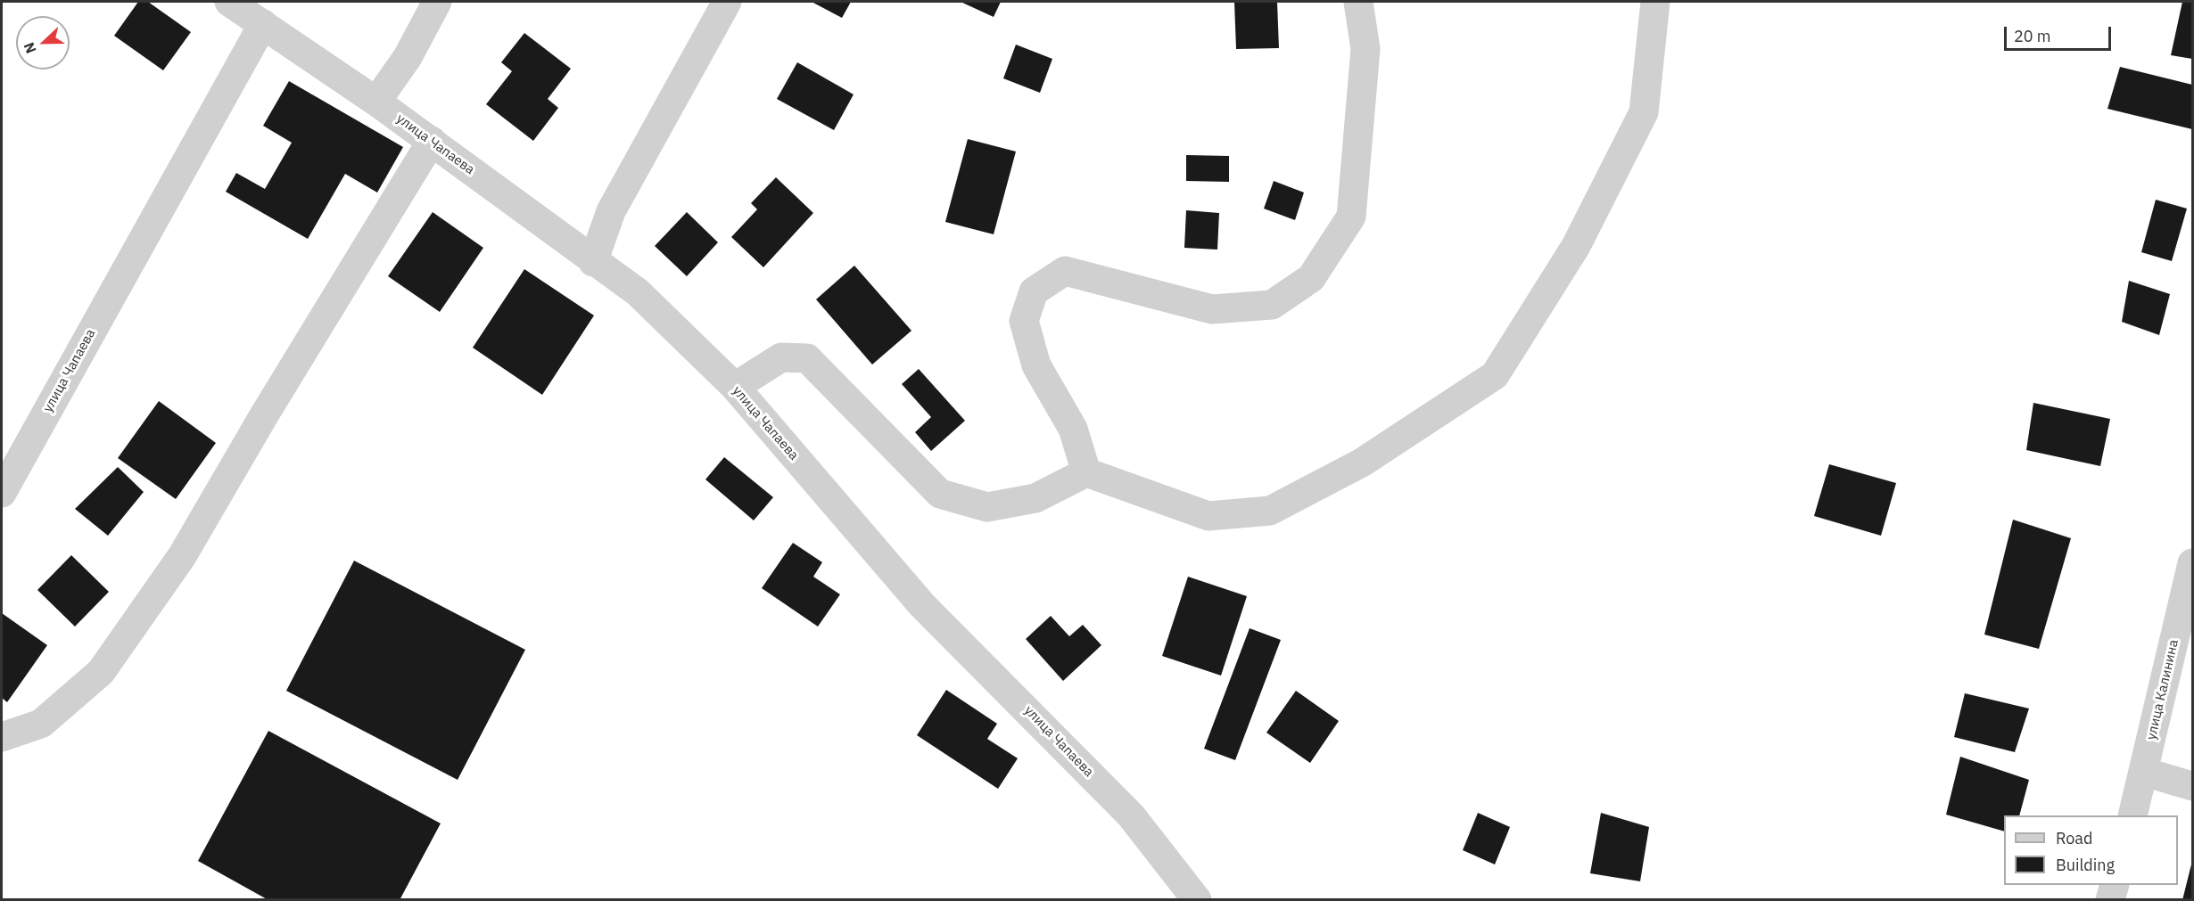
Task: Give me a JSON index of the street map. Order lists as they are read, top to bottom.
{
  "streets": {
    "street": ["улица Чапаева", "улица Калинина"]
  },
  "legend": ["Road", "Building"],
  "scale_bar": "20 m",
  "north": "left"
}
